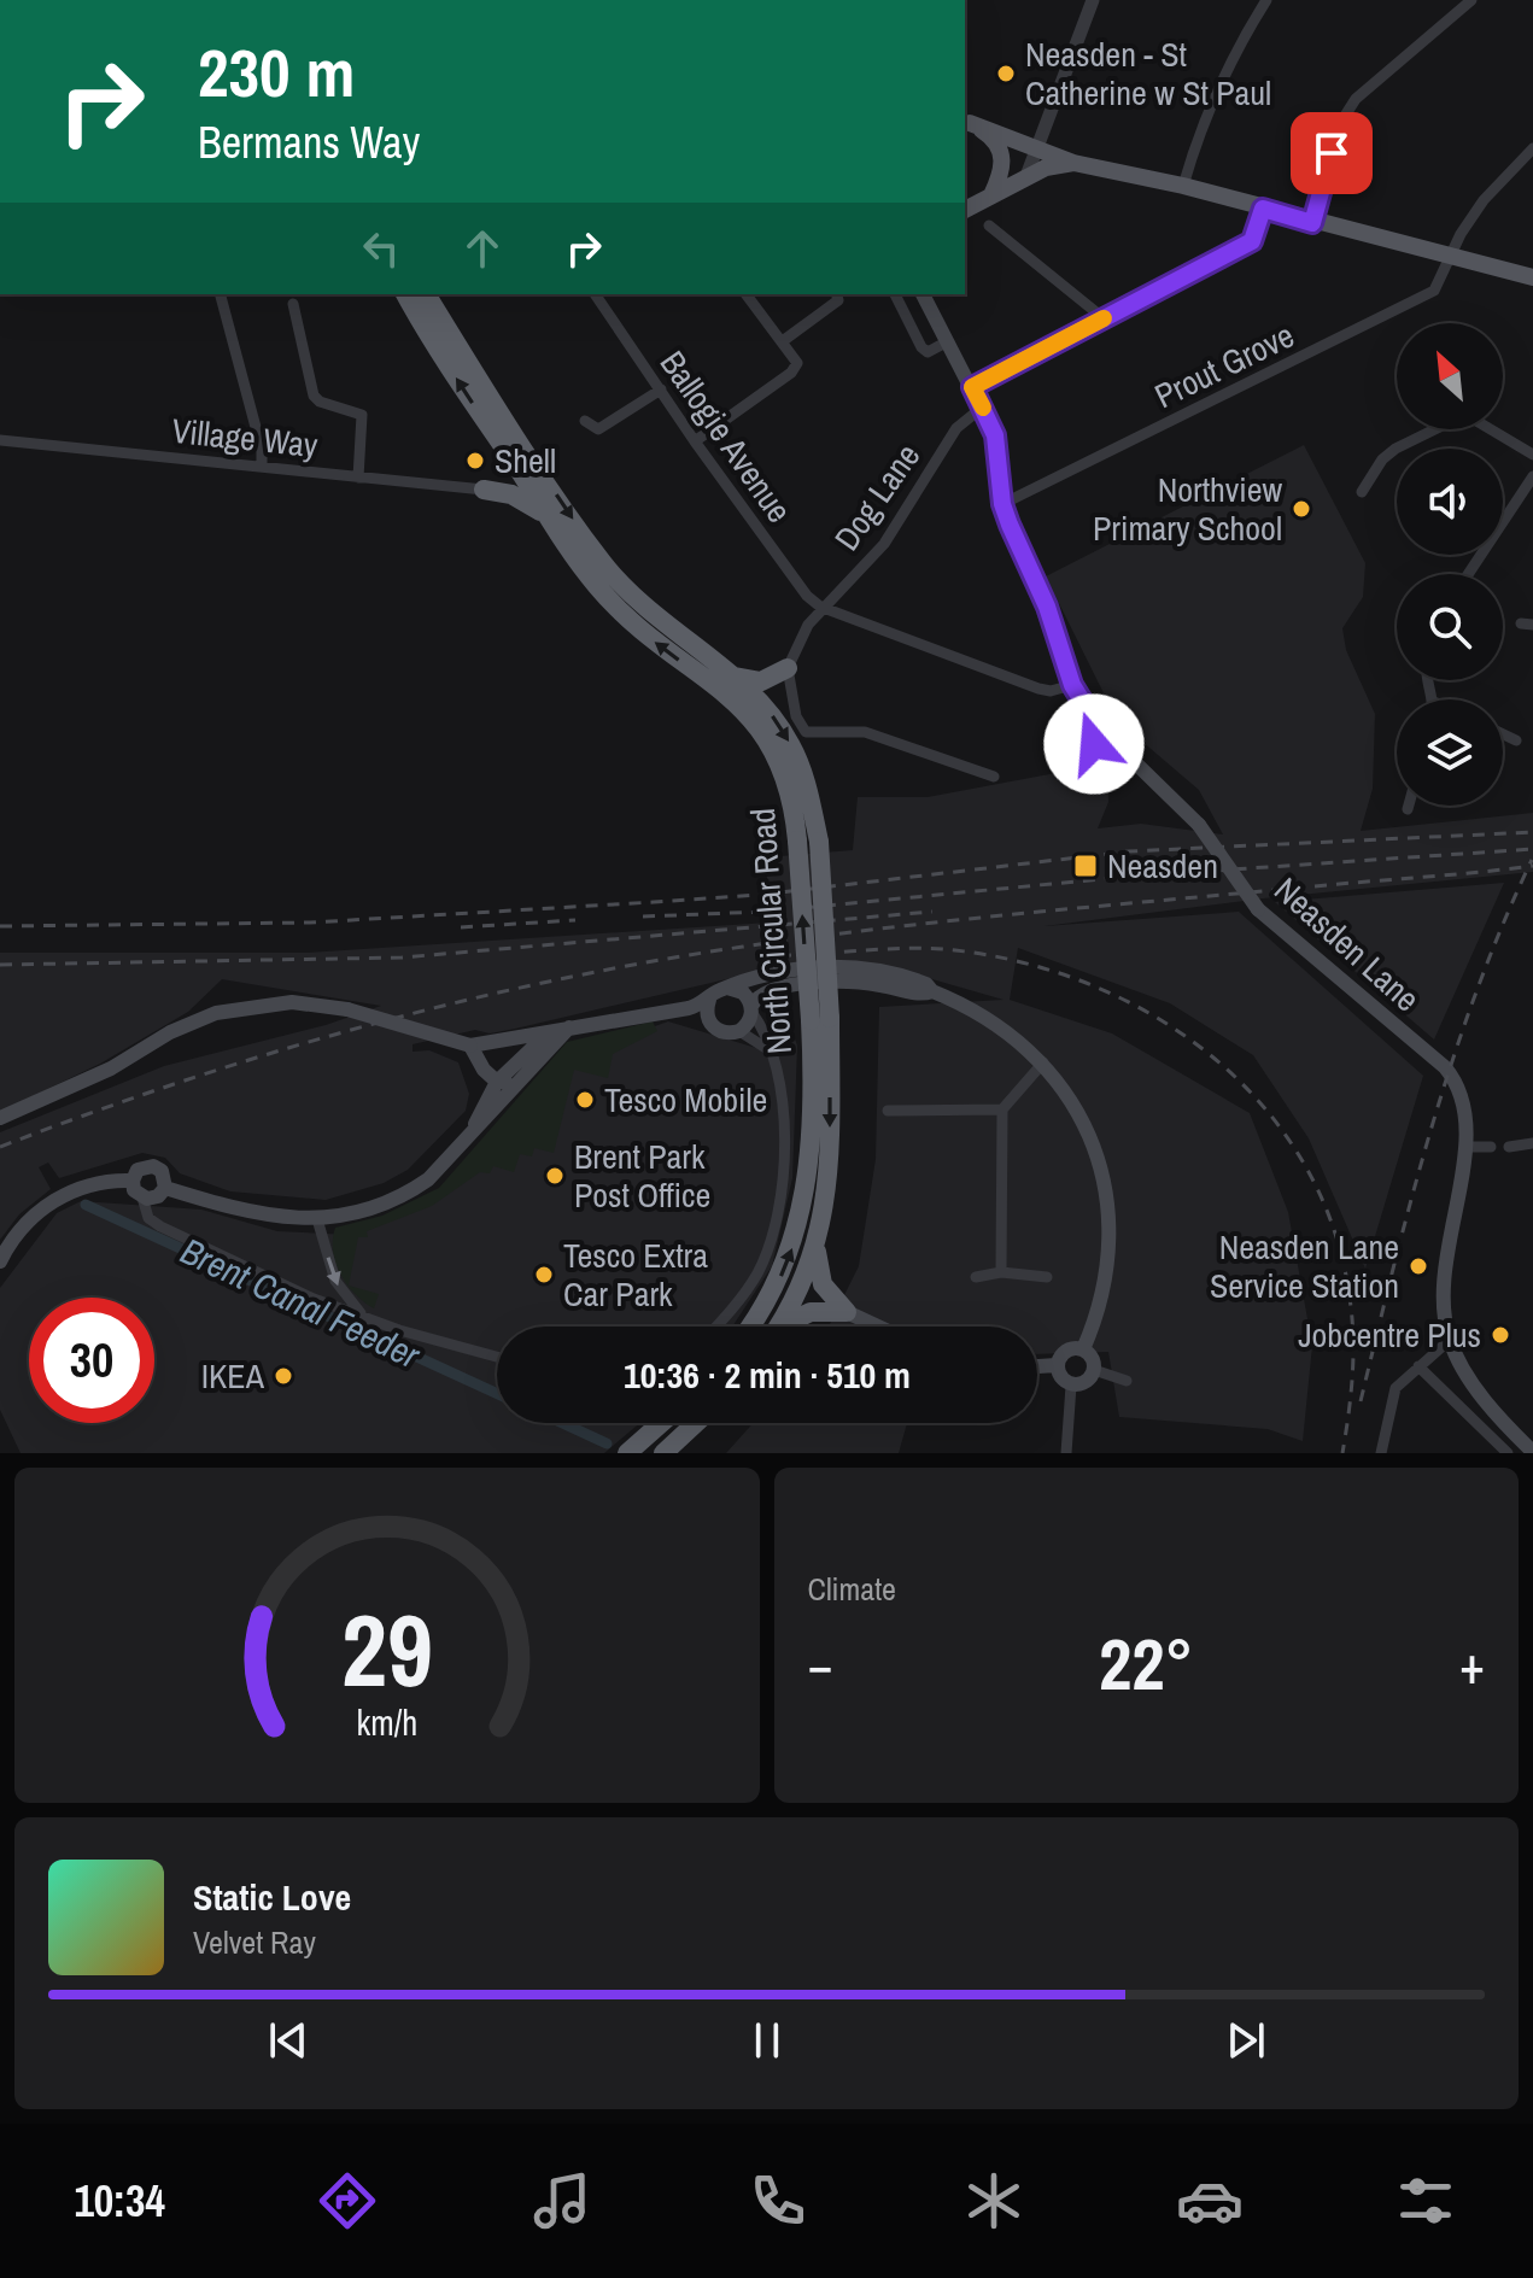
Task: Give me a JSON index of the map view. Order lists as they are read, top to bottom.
{
  "streets": {
    "highway": ["North Circular Road"],
    "main road": ["Neasden Lane"],
    "street": [
      "Prout Grove",
      "Ballogie Avenue",
      "Village Way",
      "Dog Lane"
    ]
  },
  "crossings": [
    ["Prout Grove", "Neasden Lane"],
    ["Ballogie Avenue", "Dog Lane"],
    ["Dog Lane", "Neasden Lane"]
  ],
  "water": ["Brent Canal Feeder"],
  "places": {
    "other": [
      "Neasden - St Catherine w St Paul",
      "Shell",
      "Northview Primary School",
      "Tesco Mobile",
      "Brent Park Post Office",
      "Neasden Lane Service Station",
      "Tesco Extra Car Park",
      "Jobcentre Plus",
      "IKEA"
    ],
    "transit": ["Neasden"]
  },
  "north": "top left",
  "page": {
    "turn": ["230 m", "Bermans Way"],
    "limit": "30",
    "trip": "10:36 · 2 min · 510 m",
    "tile": "Climate",
    "heat": ["−", "22°", "+"],
    "song": ["Static Love", "Velvet Ray"],
    "tabs": "10:34",
    "gauge": ["29", "km/h"]
  }
}
